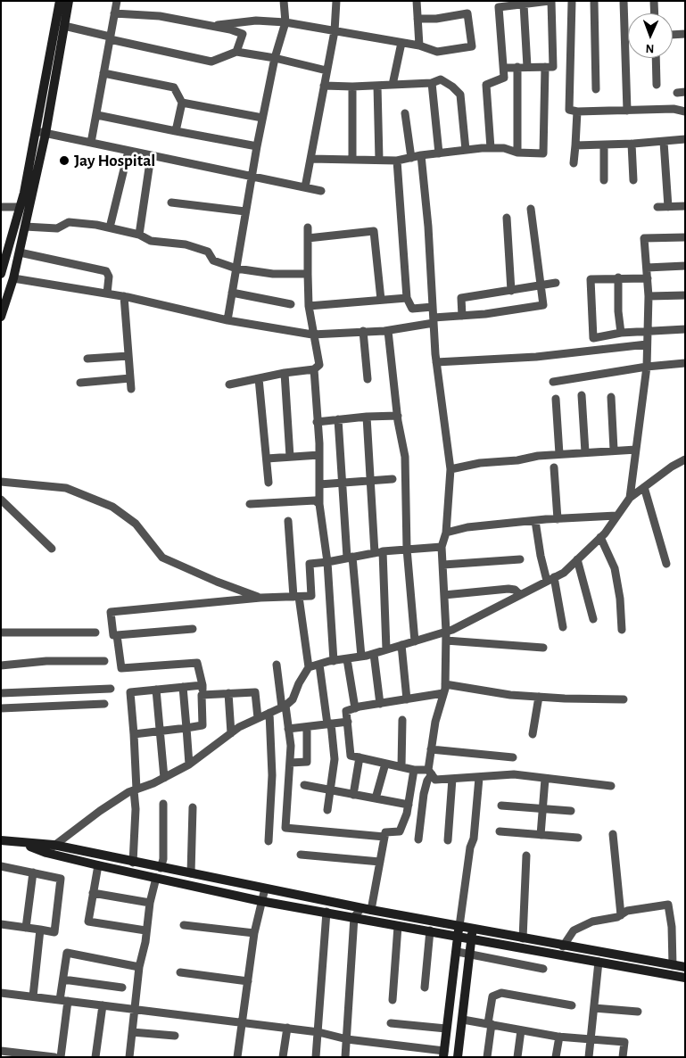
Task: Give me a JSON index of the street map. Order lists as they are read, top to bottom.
{
  "places": ["Jay Hospital"],
  "north": "bottom"
}
